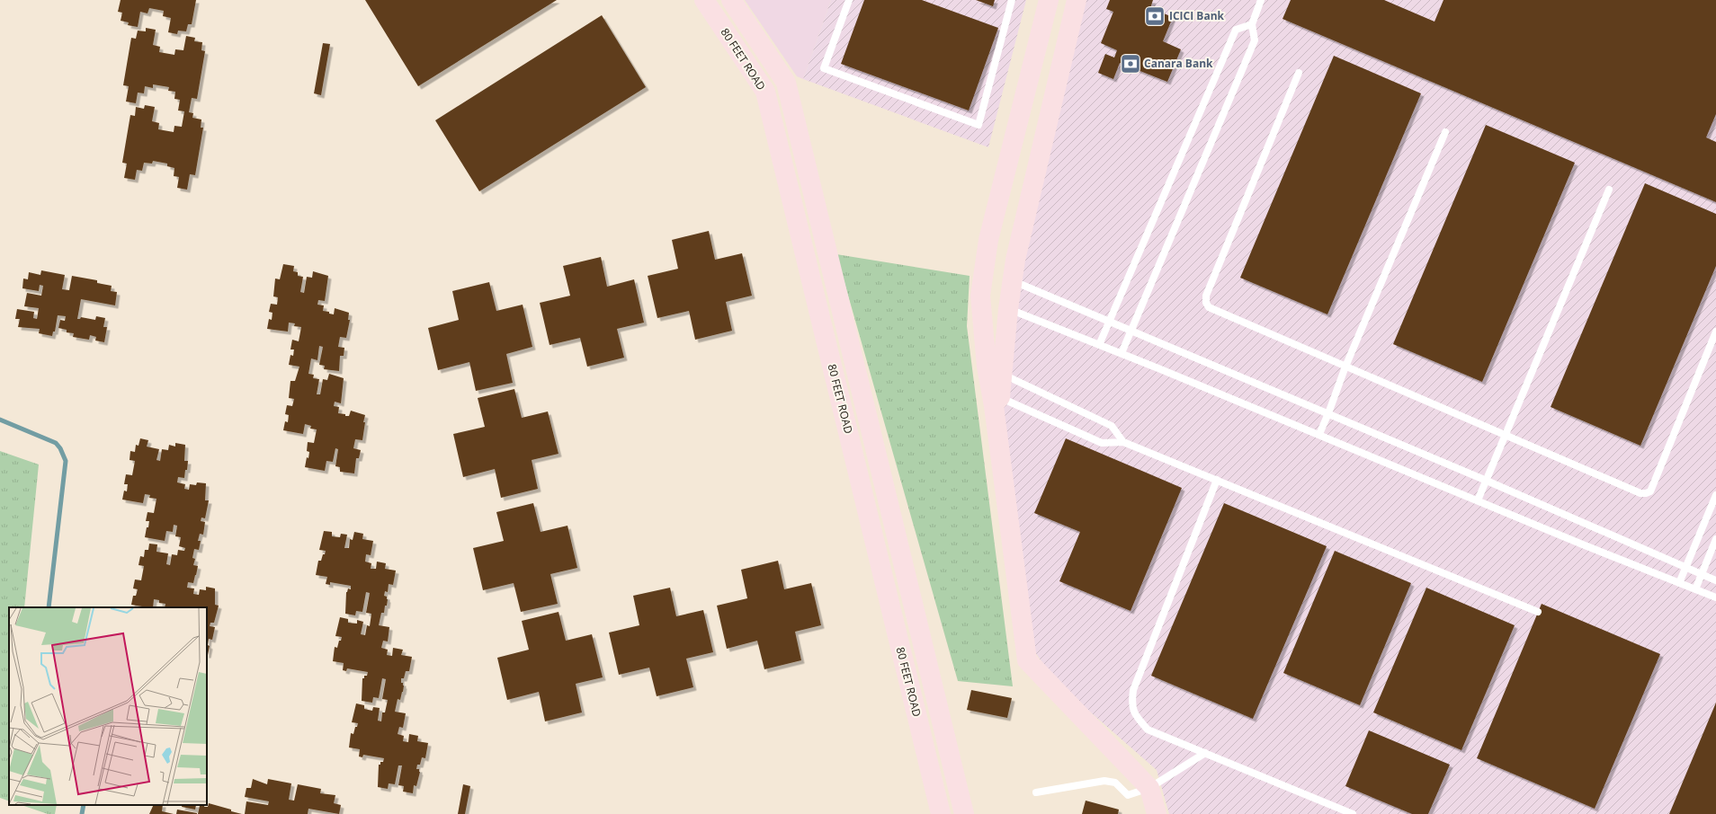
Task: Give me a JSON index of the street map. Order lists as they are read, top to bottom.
{
  "streets": {
    "street": ["80 FEET ROAD"]
  },
  "places": {
    "bank": ["ICICI Bank", "Canara Bank"]
  }
}
